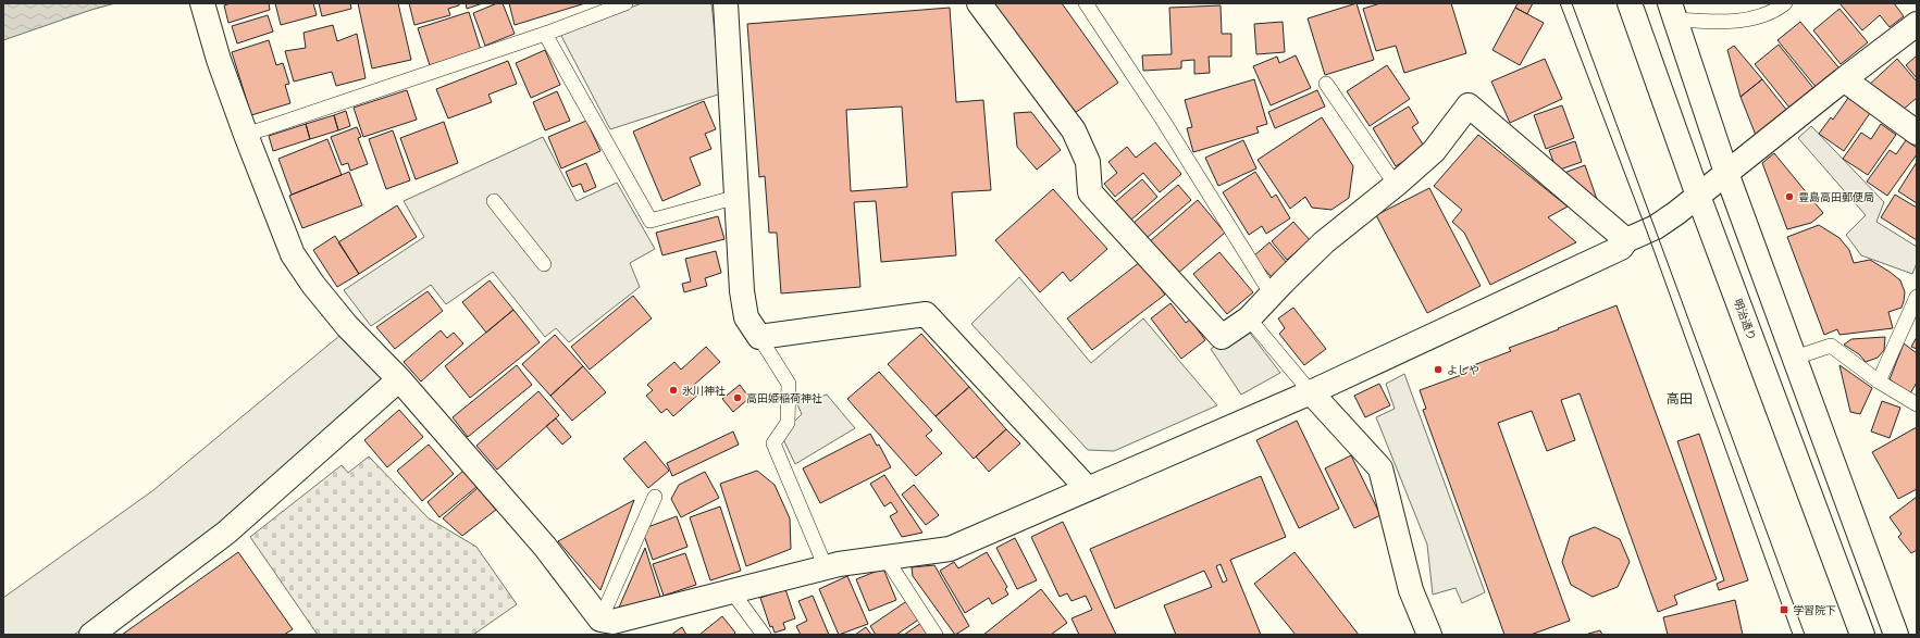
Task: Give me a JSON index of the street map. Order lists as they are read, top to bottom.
{
  "streets": {
    "street": ["明治通り"]
  },
  "districts": ["高田"],
  "places": {
    "other": [
      "豊島高田郵便局",
      "よしや",
      "氷川神社",
      "高田姫稲荷神社"
    ],
    "transit": ["学習院下"]
  }
}
